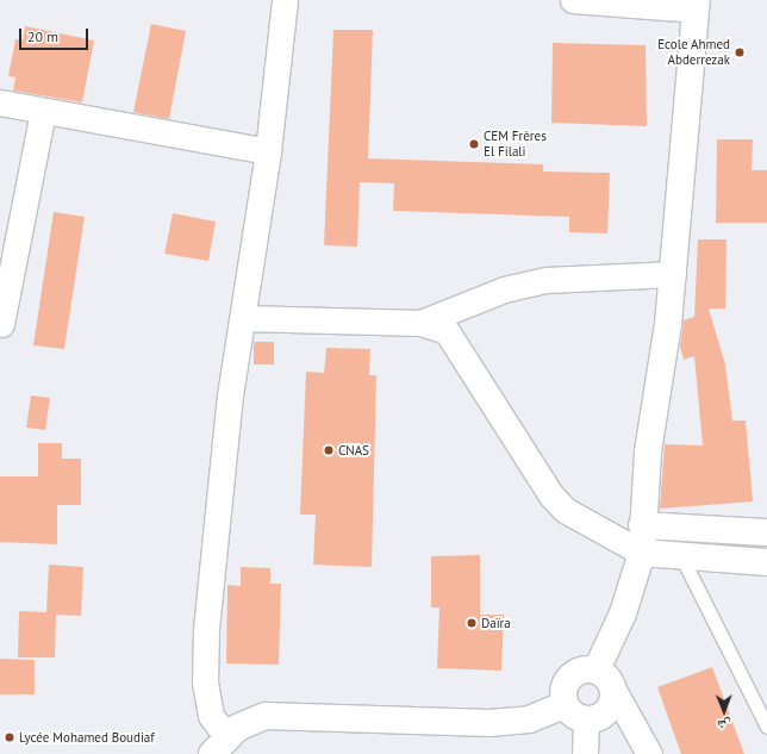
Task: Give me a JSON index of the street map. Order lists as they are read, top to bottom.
{
  "places": [
    "Ecole Ahmed Abderrezak",
    "CEM Frères El Filali",
    "CNAS",
    "Daïra",
    "Lycée Mohamed Boudiaf"
  ],
  "scale_bar": "20 m",
  "north": "bottom"
}
